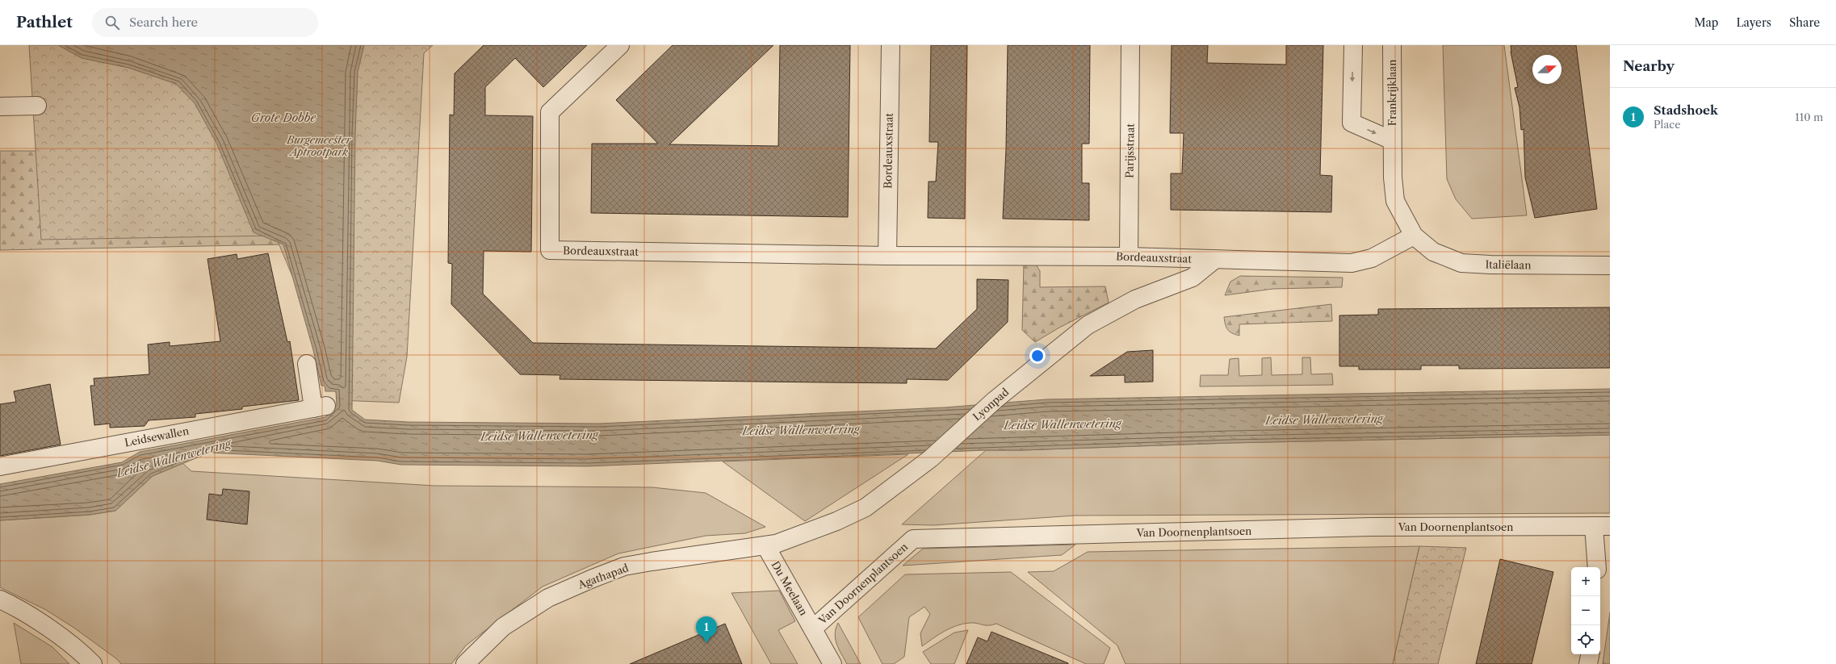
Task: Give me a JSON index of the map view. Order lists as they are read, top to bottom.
{
  "streets": {
    "street": [
      "Frankrijklaan",
      "Bordeauxstraat",
      "Parijsstraat",
      "Italiëlaan",
      "Lyonpad",
      "Leidsewallen",
      "Van Doornenplantsoen",
      "Agathapad",
      "Du Meelaan"
    ]
  },
  "crossings": [
    ["Frankrijklaan", "Bordeauxstraat"],
    ["Frankrijklaan", "Italiëlaan"],
    ["Bordeauxstraat", "Parijsstraat"],
    ["Bordeauxstraat", "Italiëlaan"],
    ["Bordeauxstraat", "Lyonpad"],
    ["Lyonpad", "Agathapad"],
    ["Lyonpad", "Du Meelaan"],
    ["Van Doornenplantsoen", "Du Meelaan"],
    ["Agathapad", "Du Meelaan"]
  ],
  "water": ["Grote Dobbe", "Leidse Wallenwetering"],
  "parks": ["Burgemeester Aptrootpark"],
  "north": "right",
  "page": {
    "header": "Pathlet",
    "search": "Search here",
    "nav": ["Map", "Layers", "Share"],
    "heading": "Nearby",
    "list": [
      {
        "mark": "1",
        "name": "Stadshoek",
        "note": "Place",
        "value": "110 m"
      }
    ],
    "map_buttons": ["+", "−"],
    "pins": "1"
  }
}
